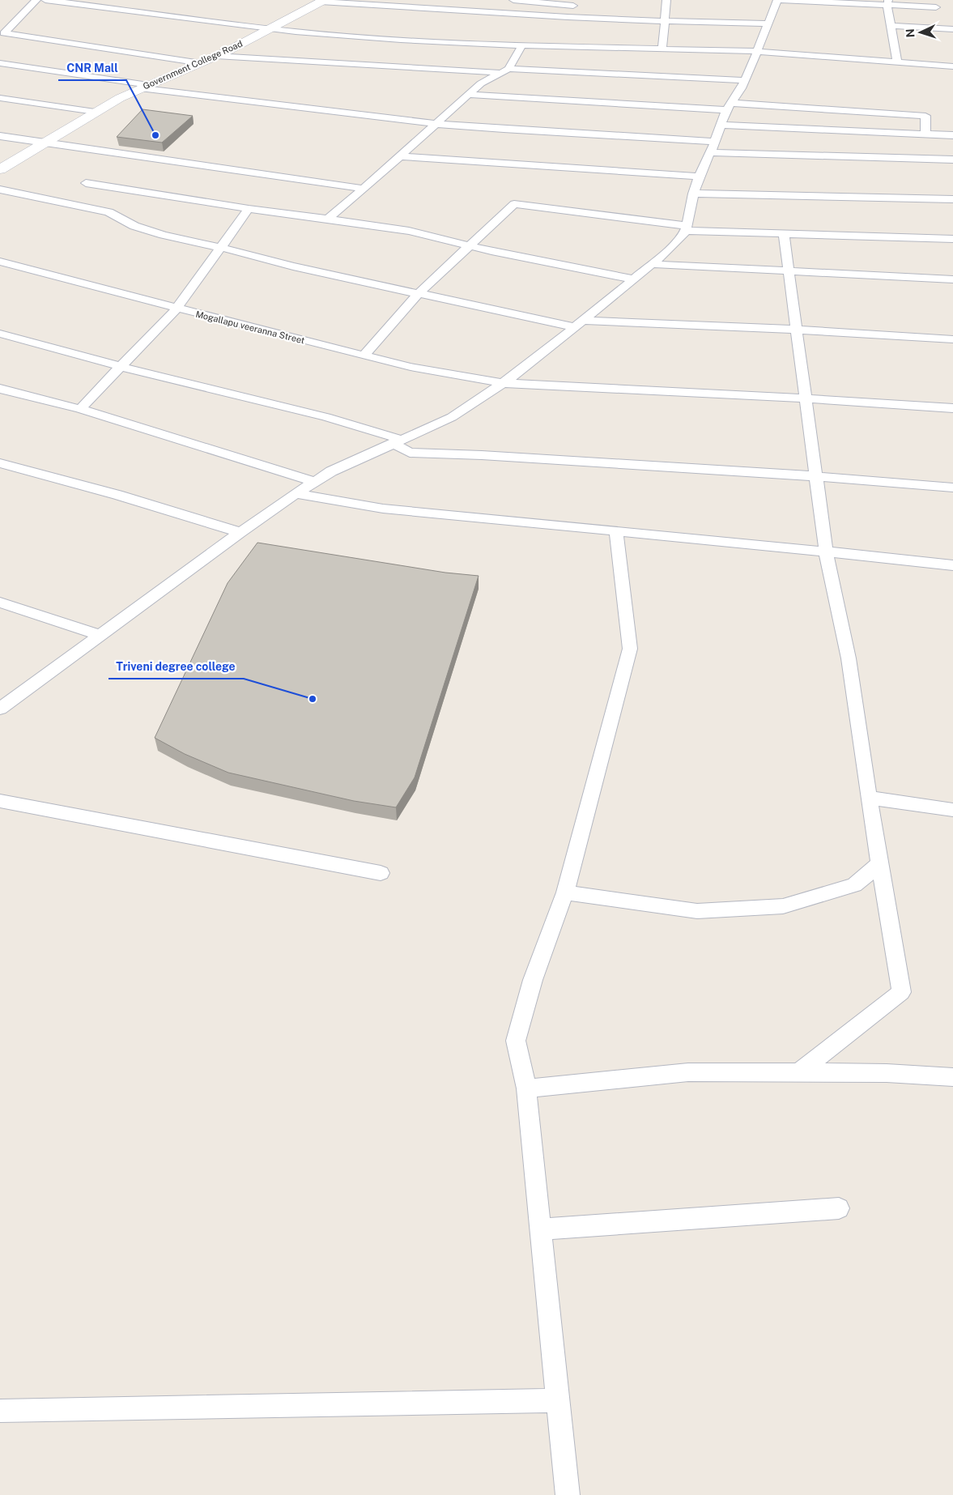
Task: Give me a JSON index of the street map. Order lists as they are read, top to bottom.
{
  "streets": {
    "main road": ["Government College Road"],
    "street": ["Mogallapu veeranna Street"]
  },
  "places": ["CNR Mall", "Triveni degree college"],
  "north": "left"
}
